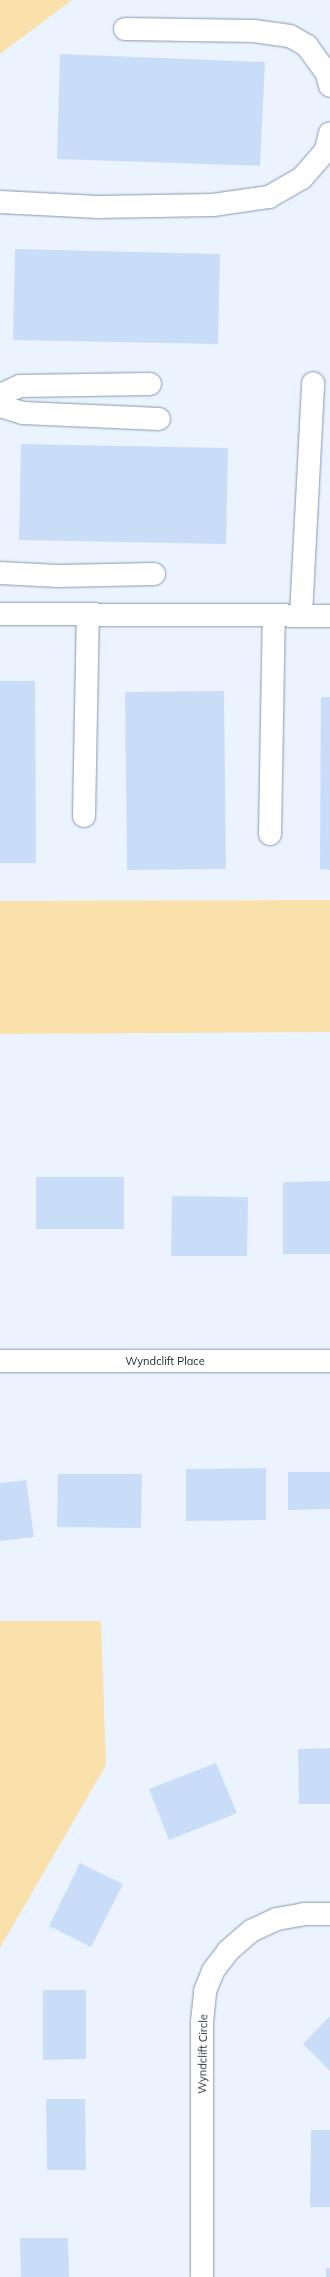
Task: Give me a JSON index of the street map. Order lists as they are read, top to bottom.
{
  "streets": {
    "street": ["Wyndclift Place", "Wyndclift Circle"]
  }
}
